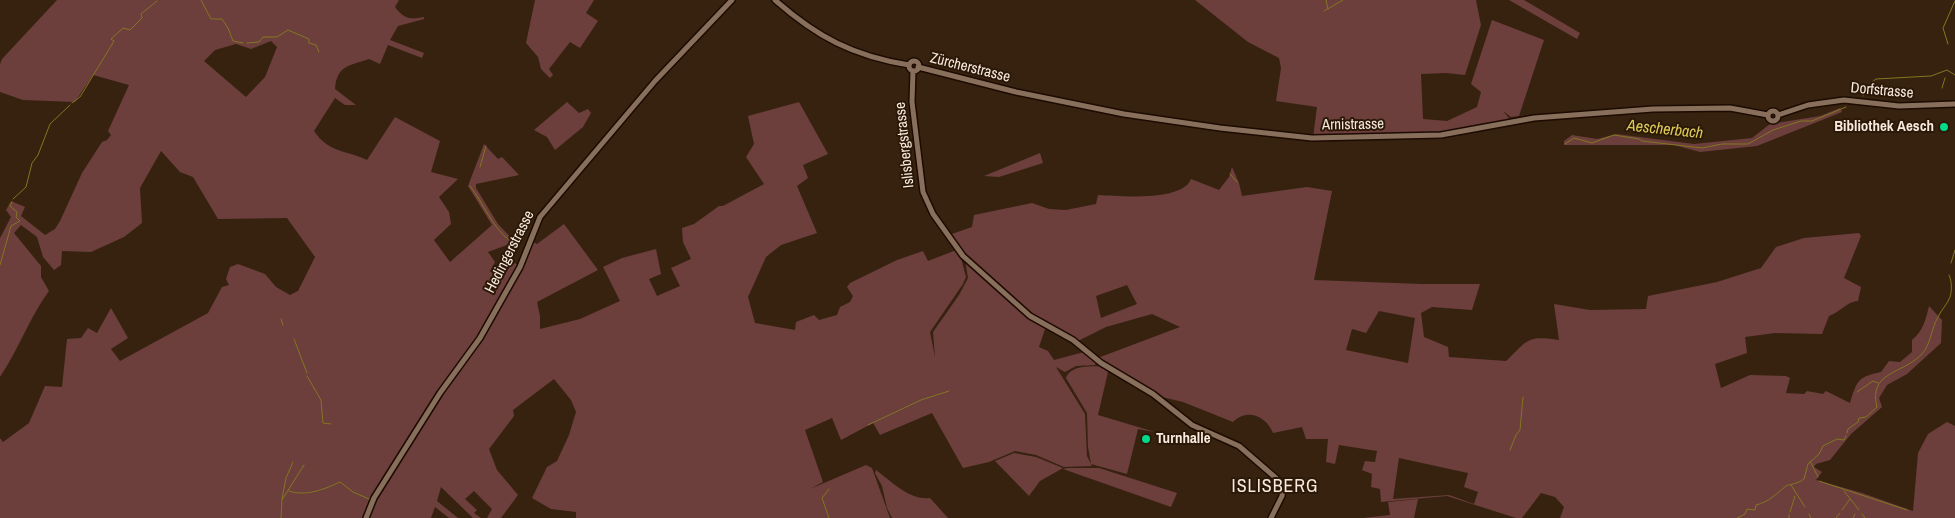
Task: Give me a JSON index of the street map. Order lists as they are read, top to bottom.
{
  "streets": {
    "street": [
      "Zürcherstrasse",
      "Dorfstrasse",
      "Arnistrasse",
      "Islisbergstrasse",
      "Hedingerstrasse"
    ]
  },
  "crossings": [
    ["Zürcherstrasse", "Arnistrasse"],
    ["Zürcherstrasse", "Islisbergstrasse"],
    ["Dorfstrasse", "Arnistrasse"]
  ],
  "districts": ["ISLISBERG"],
  "water": ["Aescherbach"],
  "places": ["Bibliothek Aesch", "Turnhalle"]
}
